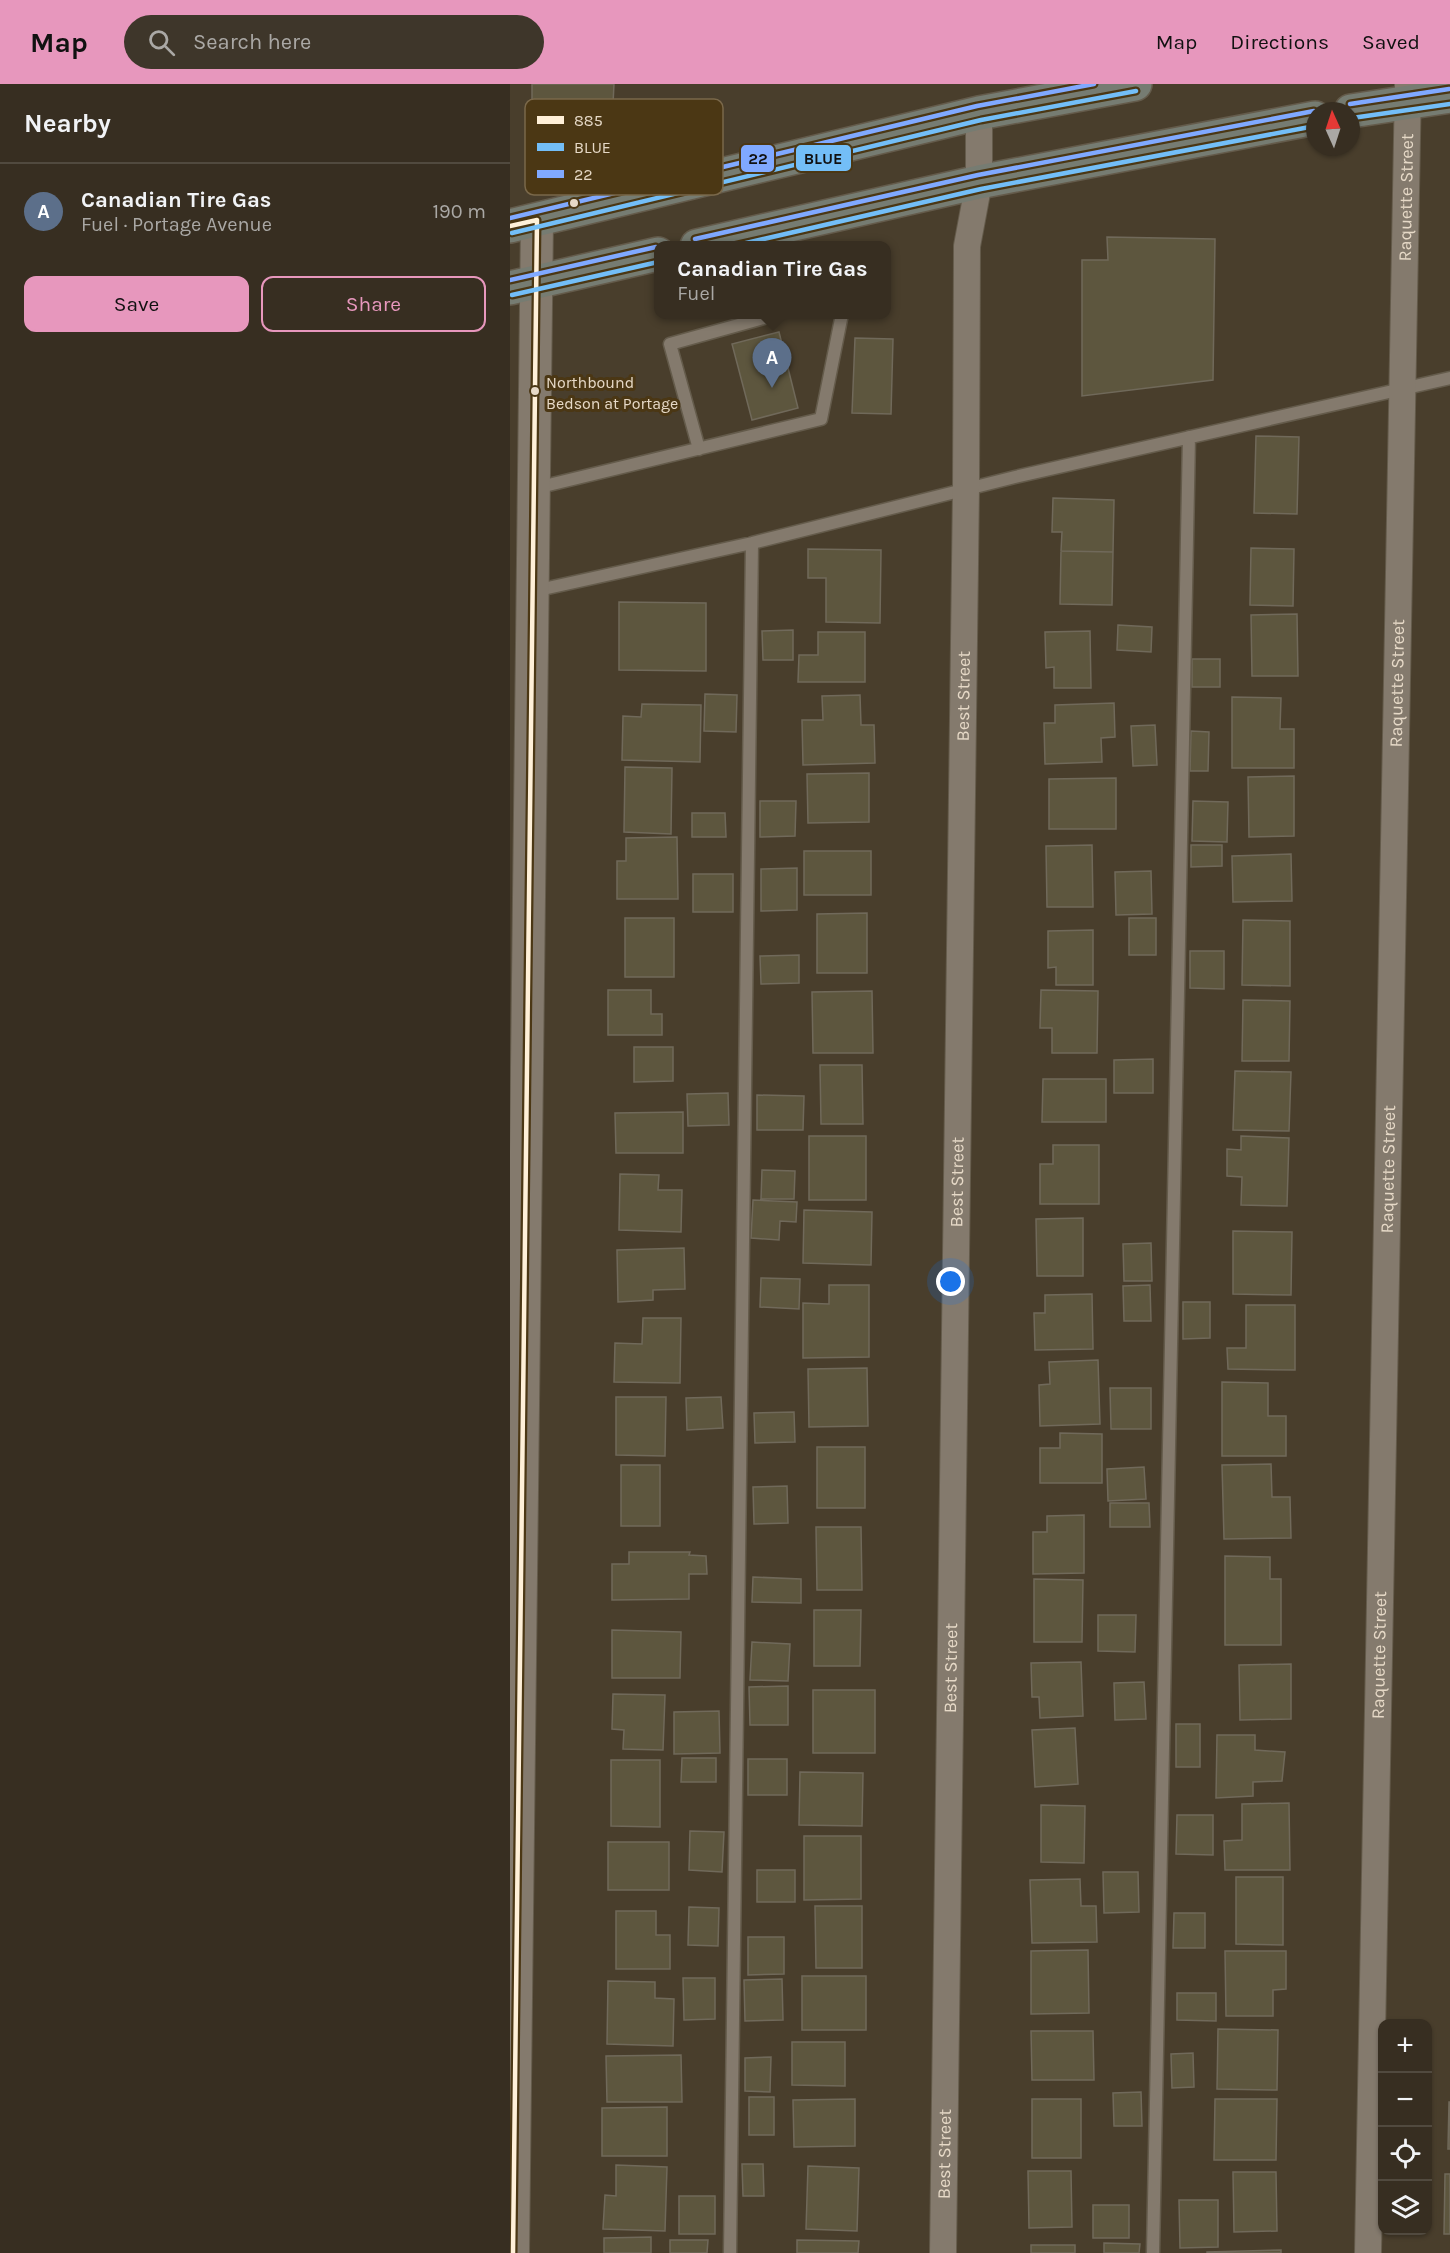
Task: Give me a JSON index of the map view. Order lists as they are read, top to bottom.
{
  "streets": {
    "street": ["Raquette Street", "Best Street"]
  },
  "places": ["Northbound Bedson at Portage"],
  "lines": ["transit line 22", "transit line BLUE", "transit line 885"],
  "legend": ["885", "BLUE", "22"],
  "north": "top",
  "page": {
    "header": "Map",
    "search": "Search here",
    "nav": ["Map", "Directions", "Saved"],
    "heading": "Nearby",
    "list": [
      {
        "mark": "A",
        "name": "Canadian Tire Gas",
        "note": "Fuel · Portage Avenue",
        "value": "190 m"
      }
    ],
    "popup": ["Canadian Tire Gas", "Fuel"],
    "buttons": ["Save", "Share"],
    "pins": "A",
    "map_buttons": ["+", "−"]
  }
}
